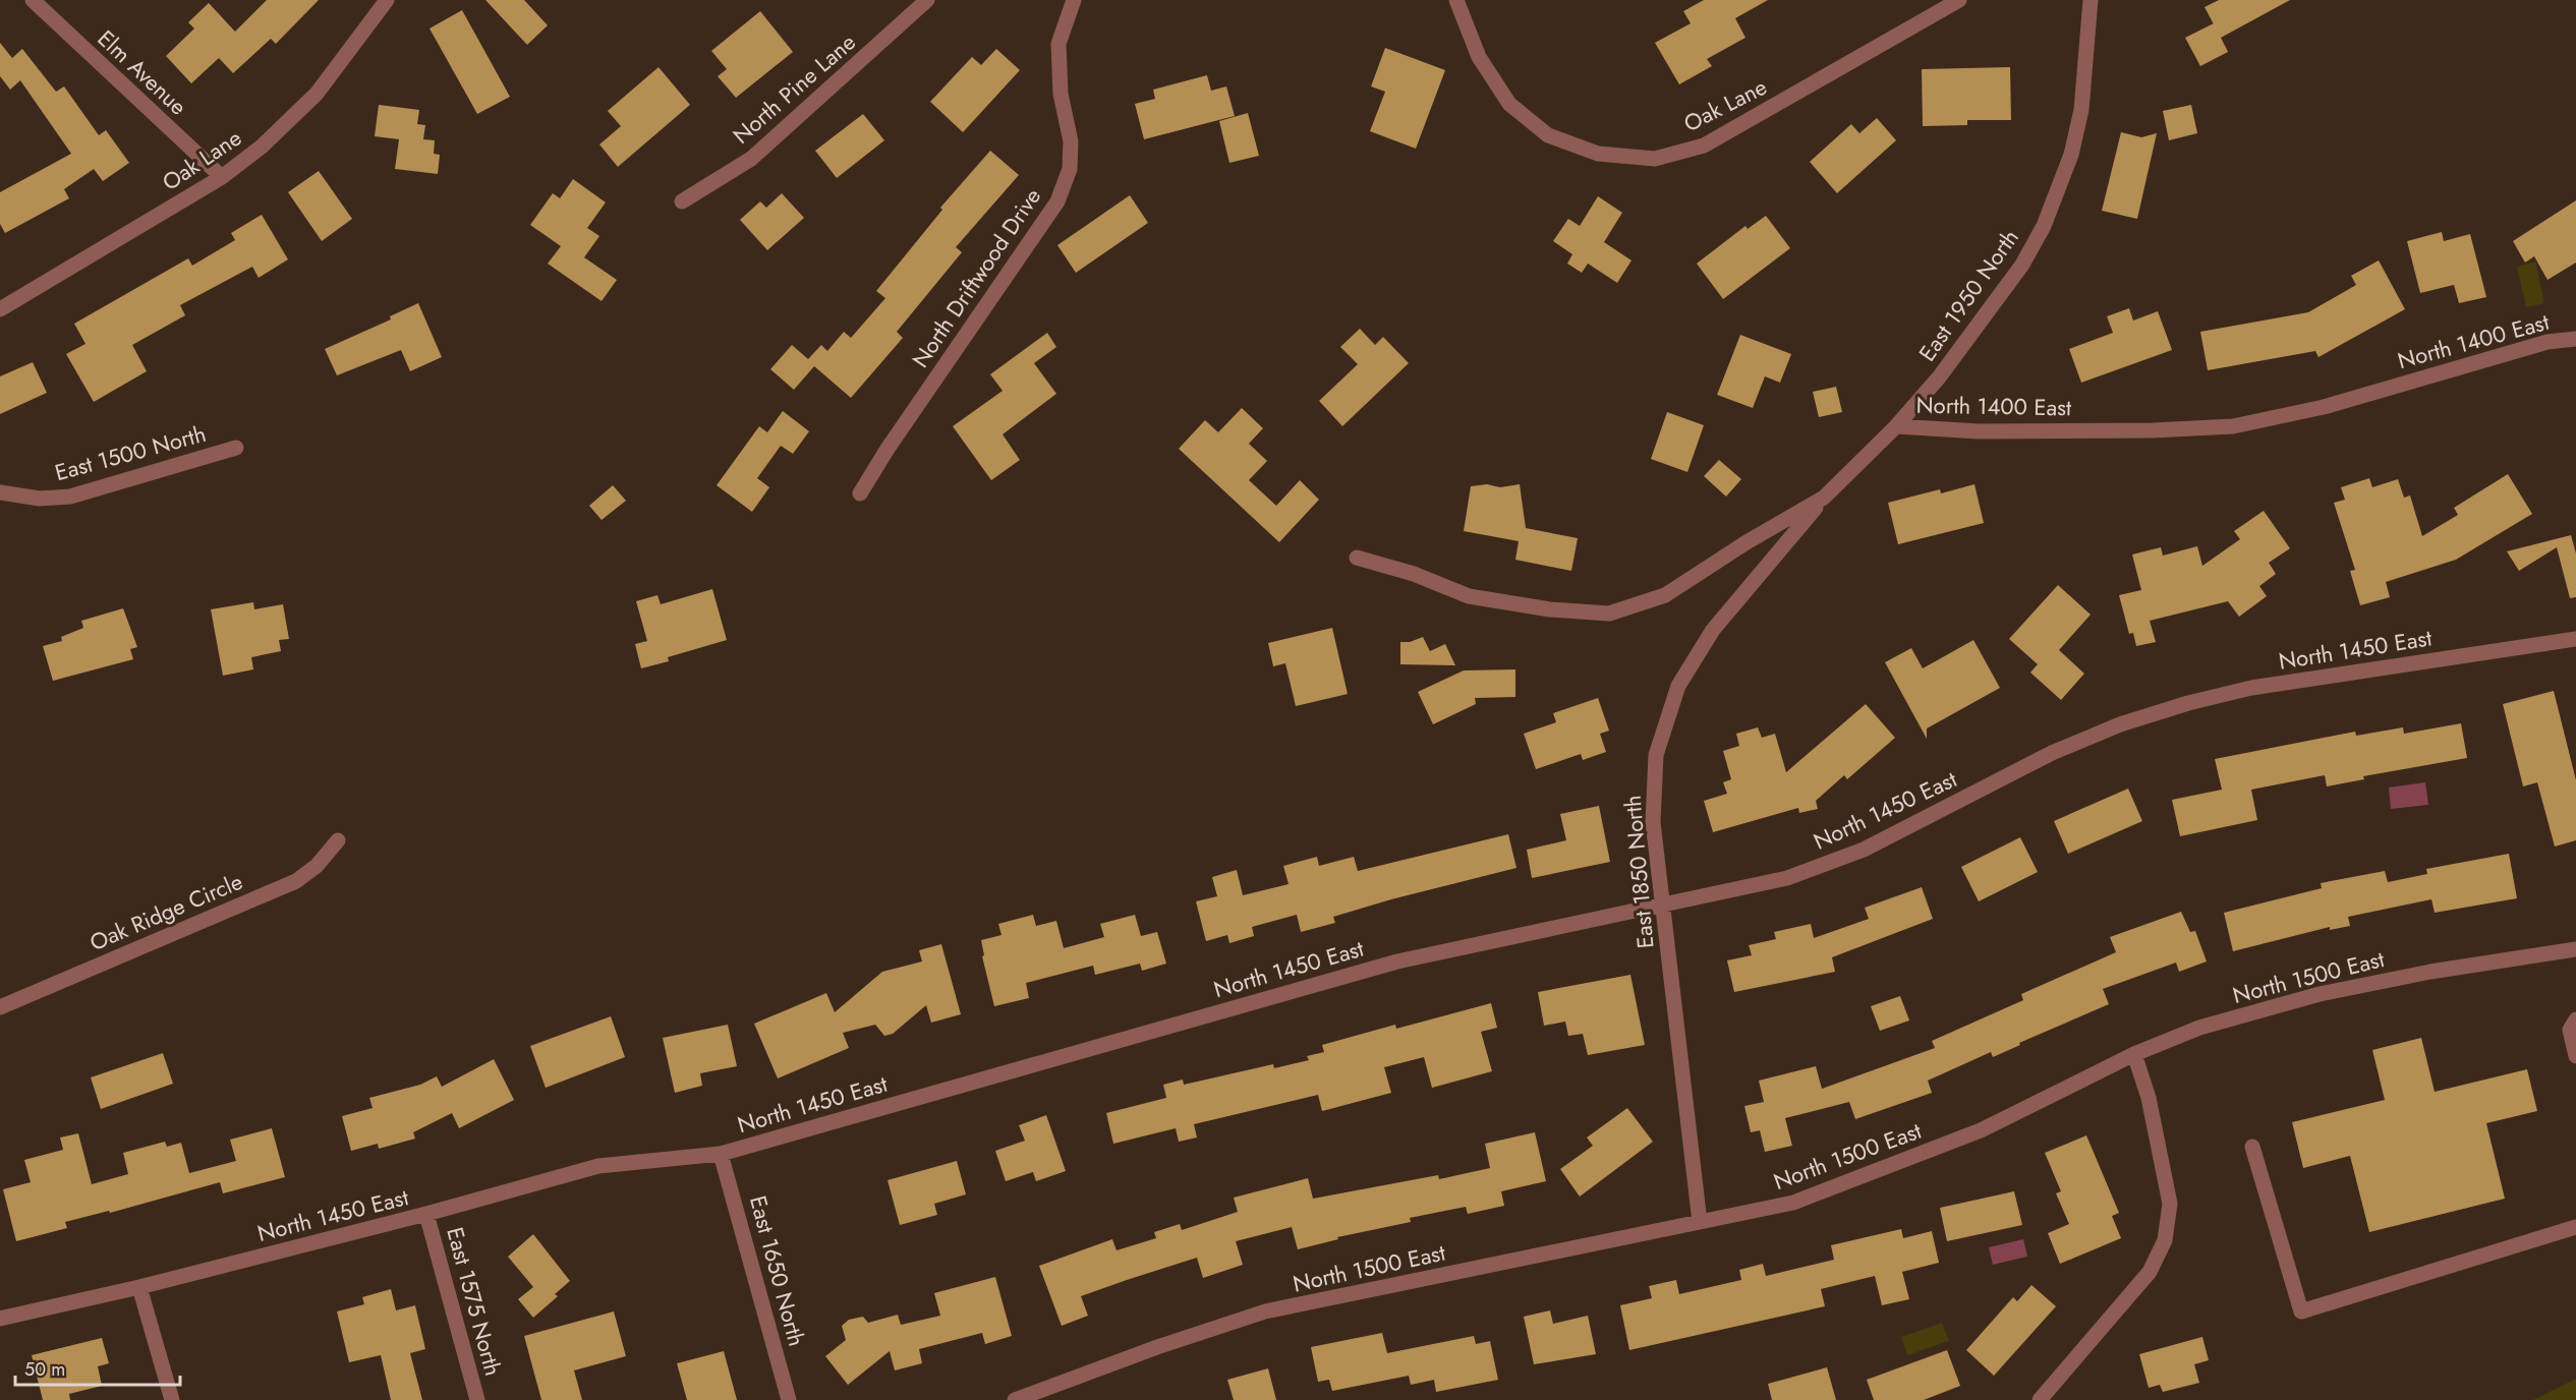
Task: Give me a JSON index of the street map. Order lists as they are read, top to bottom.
{
  "streets": {
    "street": [
      "Elm Avenue",
      "North Pine Lane",
      "Oak Lane",
      "North Driftwood Drive",
      "East 1950 North",
      "North 1400 East",
      "East 1500 North",
      "North 1450 East",
      "East 1850 North",
      "Oak Ridge Circle",
      "North 1500 East",
      "East 1650 North",
      "East 1575 North"
    ]
  },
  "crossings": [
    ["Elm Avenue", "Oak Lane"],
    ["East 1950 North", "North 1400 East"],
    ["North 1400 East", "East 1850 North"],
    ["North 1450 East", "East 1850 North"],
    ["North 1450 East", "East 1650 North"],
    ["North 1450 East", "East 1575 North"],
    ["East 1850 North", "North 1500 East"]
  ],
  "scale_bar": "50 m"
}
